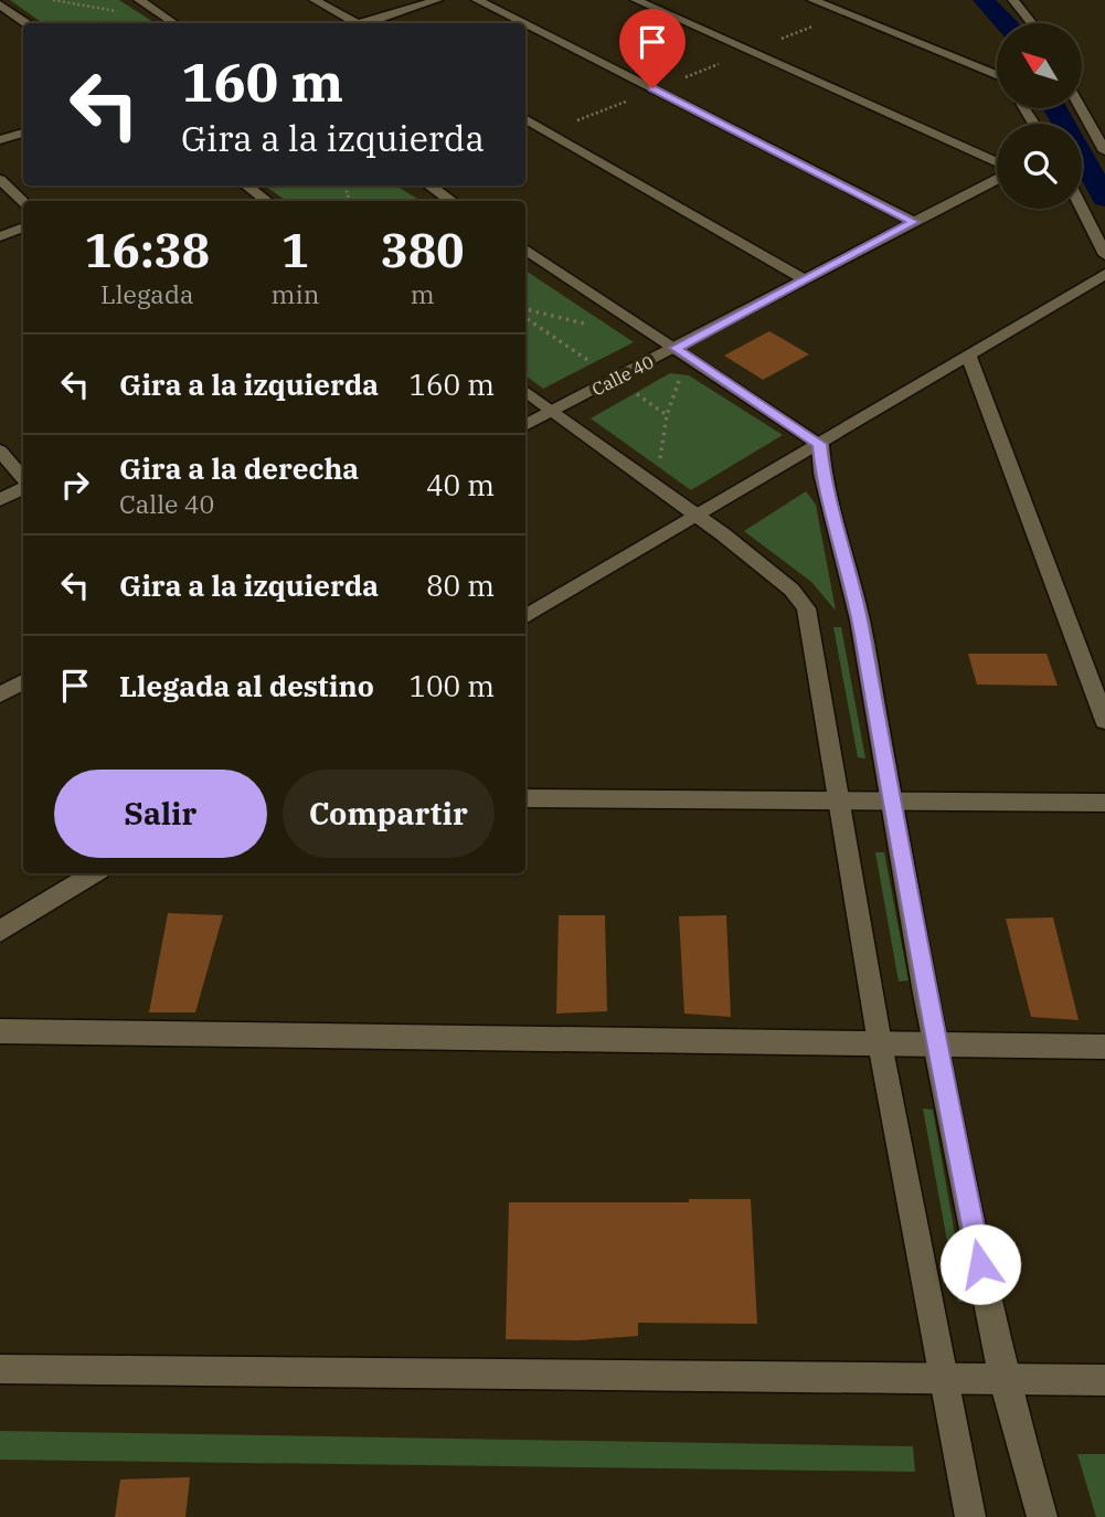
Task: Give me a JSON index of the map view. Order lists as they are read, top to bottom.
{
  "streets": {
    "street": ["Calle 40"]
  },
  "north": "top left",
  "page": {
    "turn": ["160 m", "Gira a la izquierda"],
    "eta": [
      "16:38",
      "Llegada",
      "1",
      "min",
      "380",
      "m"
    ],
    "list": [
      {
        "name": "Gira a la izquierda",
        "value": "160 m"
      },
      {
        "name": "Gira a la derecha",
        "note": "Calle 40",
        "value": "40 m"
      },
      {
        "name": "Gira a la izquierda",
        "value": "80 m"
      },
      {
        "name": "Llegada al destino",
        "value": "100 m"
      }
    ],
    "buttons": ["Salir", "Compartir"]
  }
}
